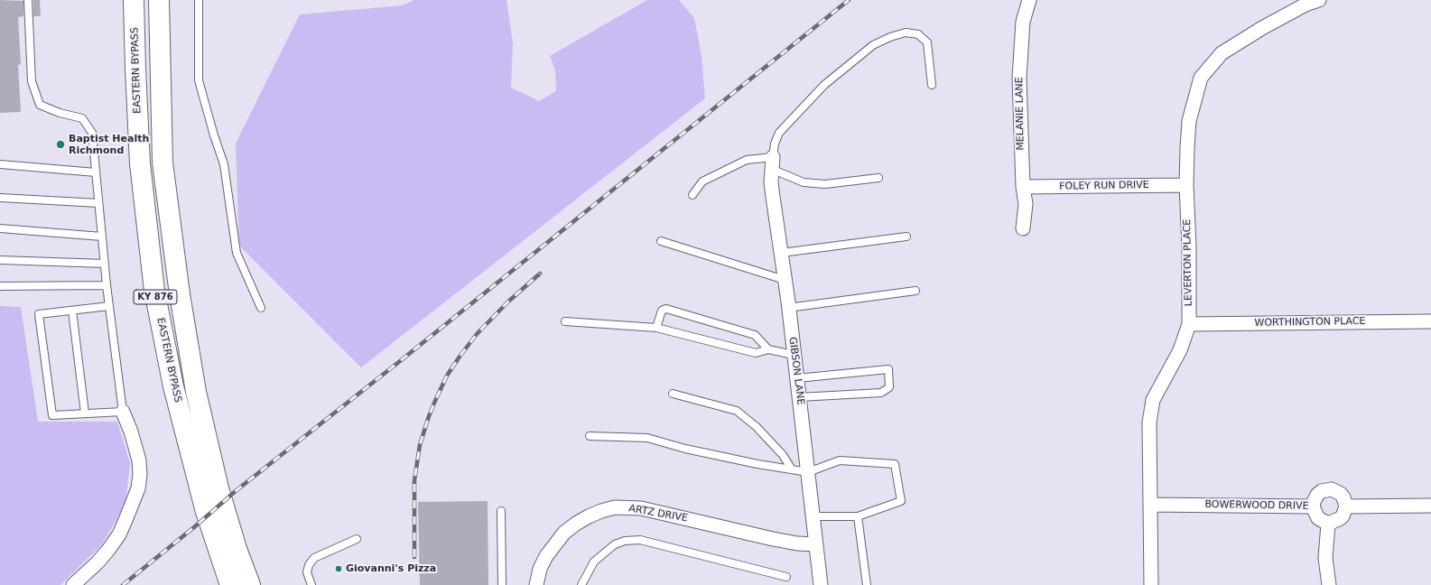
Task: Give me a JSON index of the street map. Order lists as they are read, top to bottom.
{
  "streets": {
    "main road": ["EASTERN BYPASS", "KY 876"],
    "street": [
      "MELANIE LANE",
      "FOLEY RUN DRIVE",
      "LEVERTON PLACE",
      "WORTHINGTON PLACE",
      "GIBSON LANE",
      "BOWERWOOD DRIVE",
      "ARTZ DRIVE"
    ]
  },
  "crossings": [
    ["MELANIE LANE", "FOLEY RUN DRIVE"],
    ["FOLEY RUN DRIVE", "LEVERTON PLACE"],
    ["LEVERTON PLACE", "WORTHINGTON PLACE"],
    ["LEVERTON PLACE", "BOWERWOOD DRIVE"],
    ["GIBSON LANE", "ARTZ DRIVE"]
  ],
  "places": ["Baptist Health Richmond", "Giovanni's Pizza"]
}
